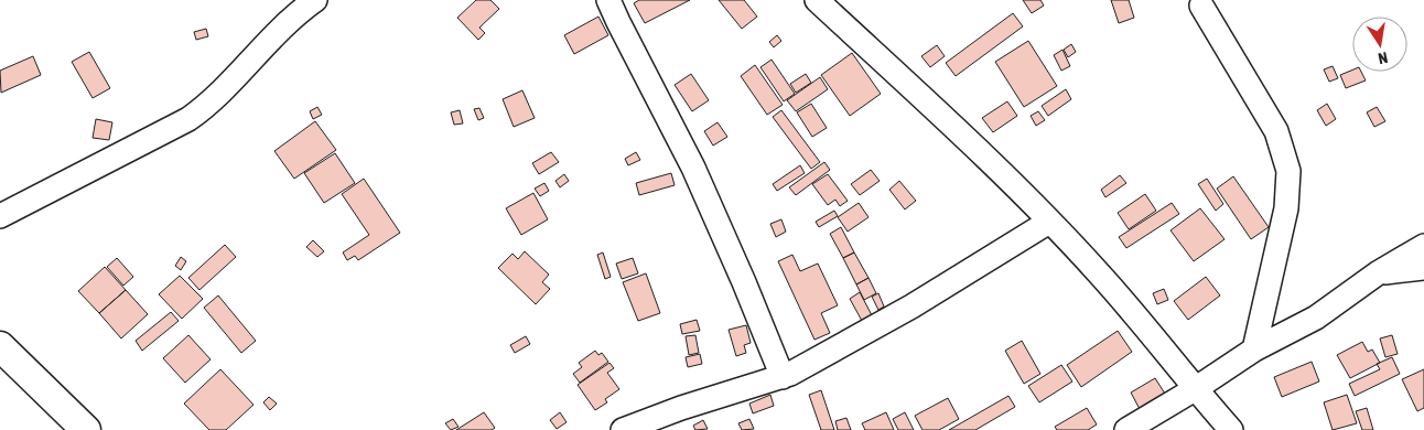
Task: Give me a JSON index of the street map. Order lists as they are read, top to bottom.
{
  "north": "bottom"
}
